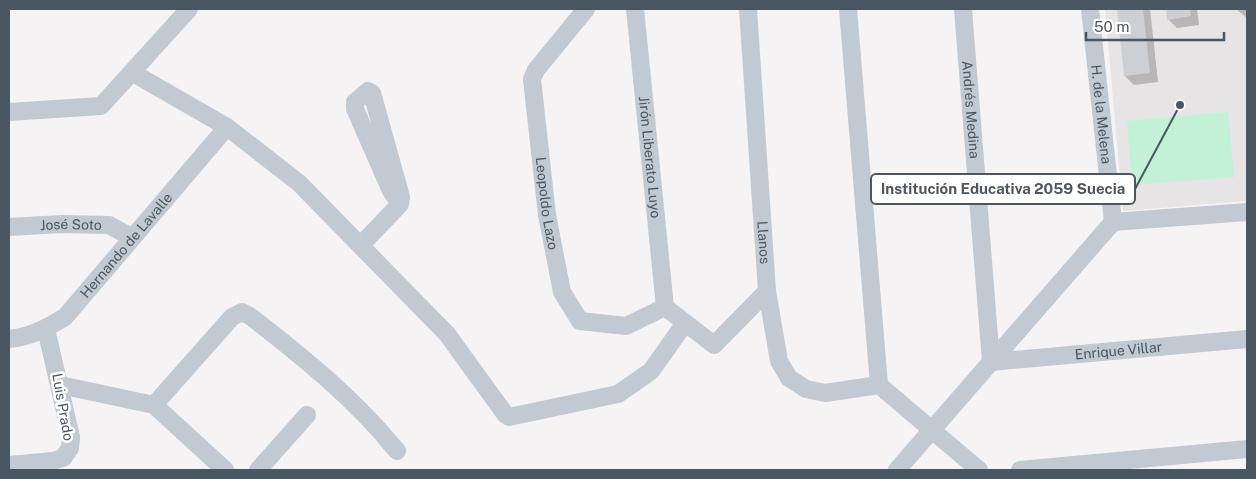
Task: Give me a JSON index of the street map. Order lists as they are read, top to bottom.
{
  "streets": {
    "street": [
      "Andrés Medina",
      "H. de la Melena",
      "Jirón Liberato Luyo",
      "Leopoldo Lazo",
      "José Soto",
      "Llanos",
      "Hernando de Lavalle",
      "Enrique Villar",
      "Luis Prado"
    ]
  },
  "crossings": [
    ["Andrés Medina", "Enrique Villar"],
    ["Jirón Liberato Luyo", "Leopoldo Lazo"],
    ["José Soto", "Hernando de Lavalle"],
    ["Hernando de Lavalle", "Luis Prado"]
  ],
  "places": ["Institución Educativa 2059 Suecia"],
  "scale_bar": "50 m"
}
